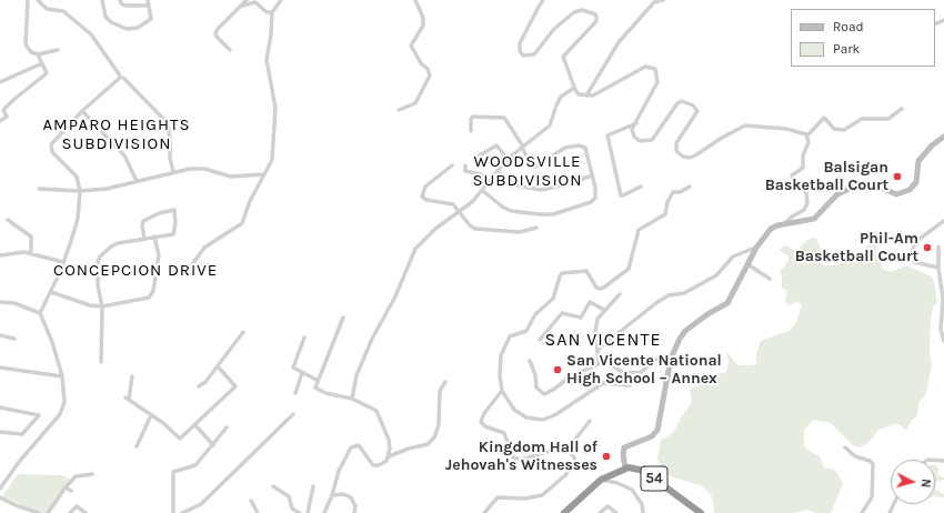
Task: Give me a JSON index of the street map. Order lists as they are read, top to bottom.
{
  "streets": {
    "highway": ["54"]
  },
  "districts": [
    "AMPARO HEIGHTS SUBDIVISION",
    "WOODSVILLE SUBDIVISION",
    "CONCEPCION DRIVE",
    "SAN VICENTE"
  ],
  "places": [
    "Balsigan Basketball Court",
    "Phil-Am Basketball Court",
    "San Vicente National High School – Annex",
    "Kingdom Hall of Jehovah's Witnesses"
  ],
  "legend": ["Road", "Park"],
  "north": "right"
}
